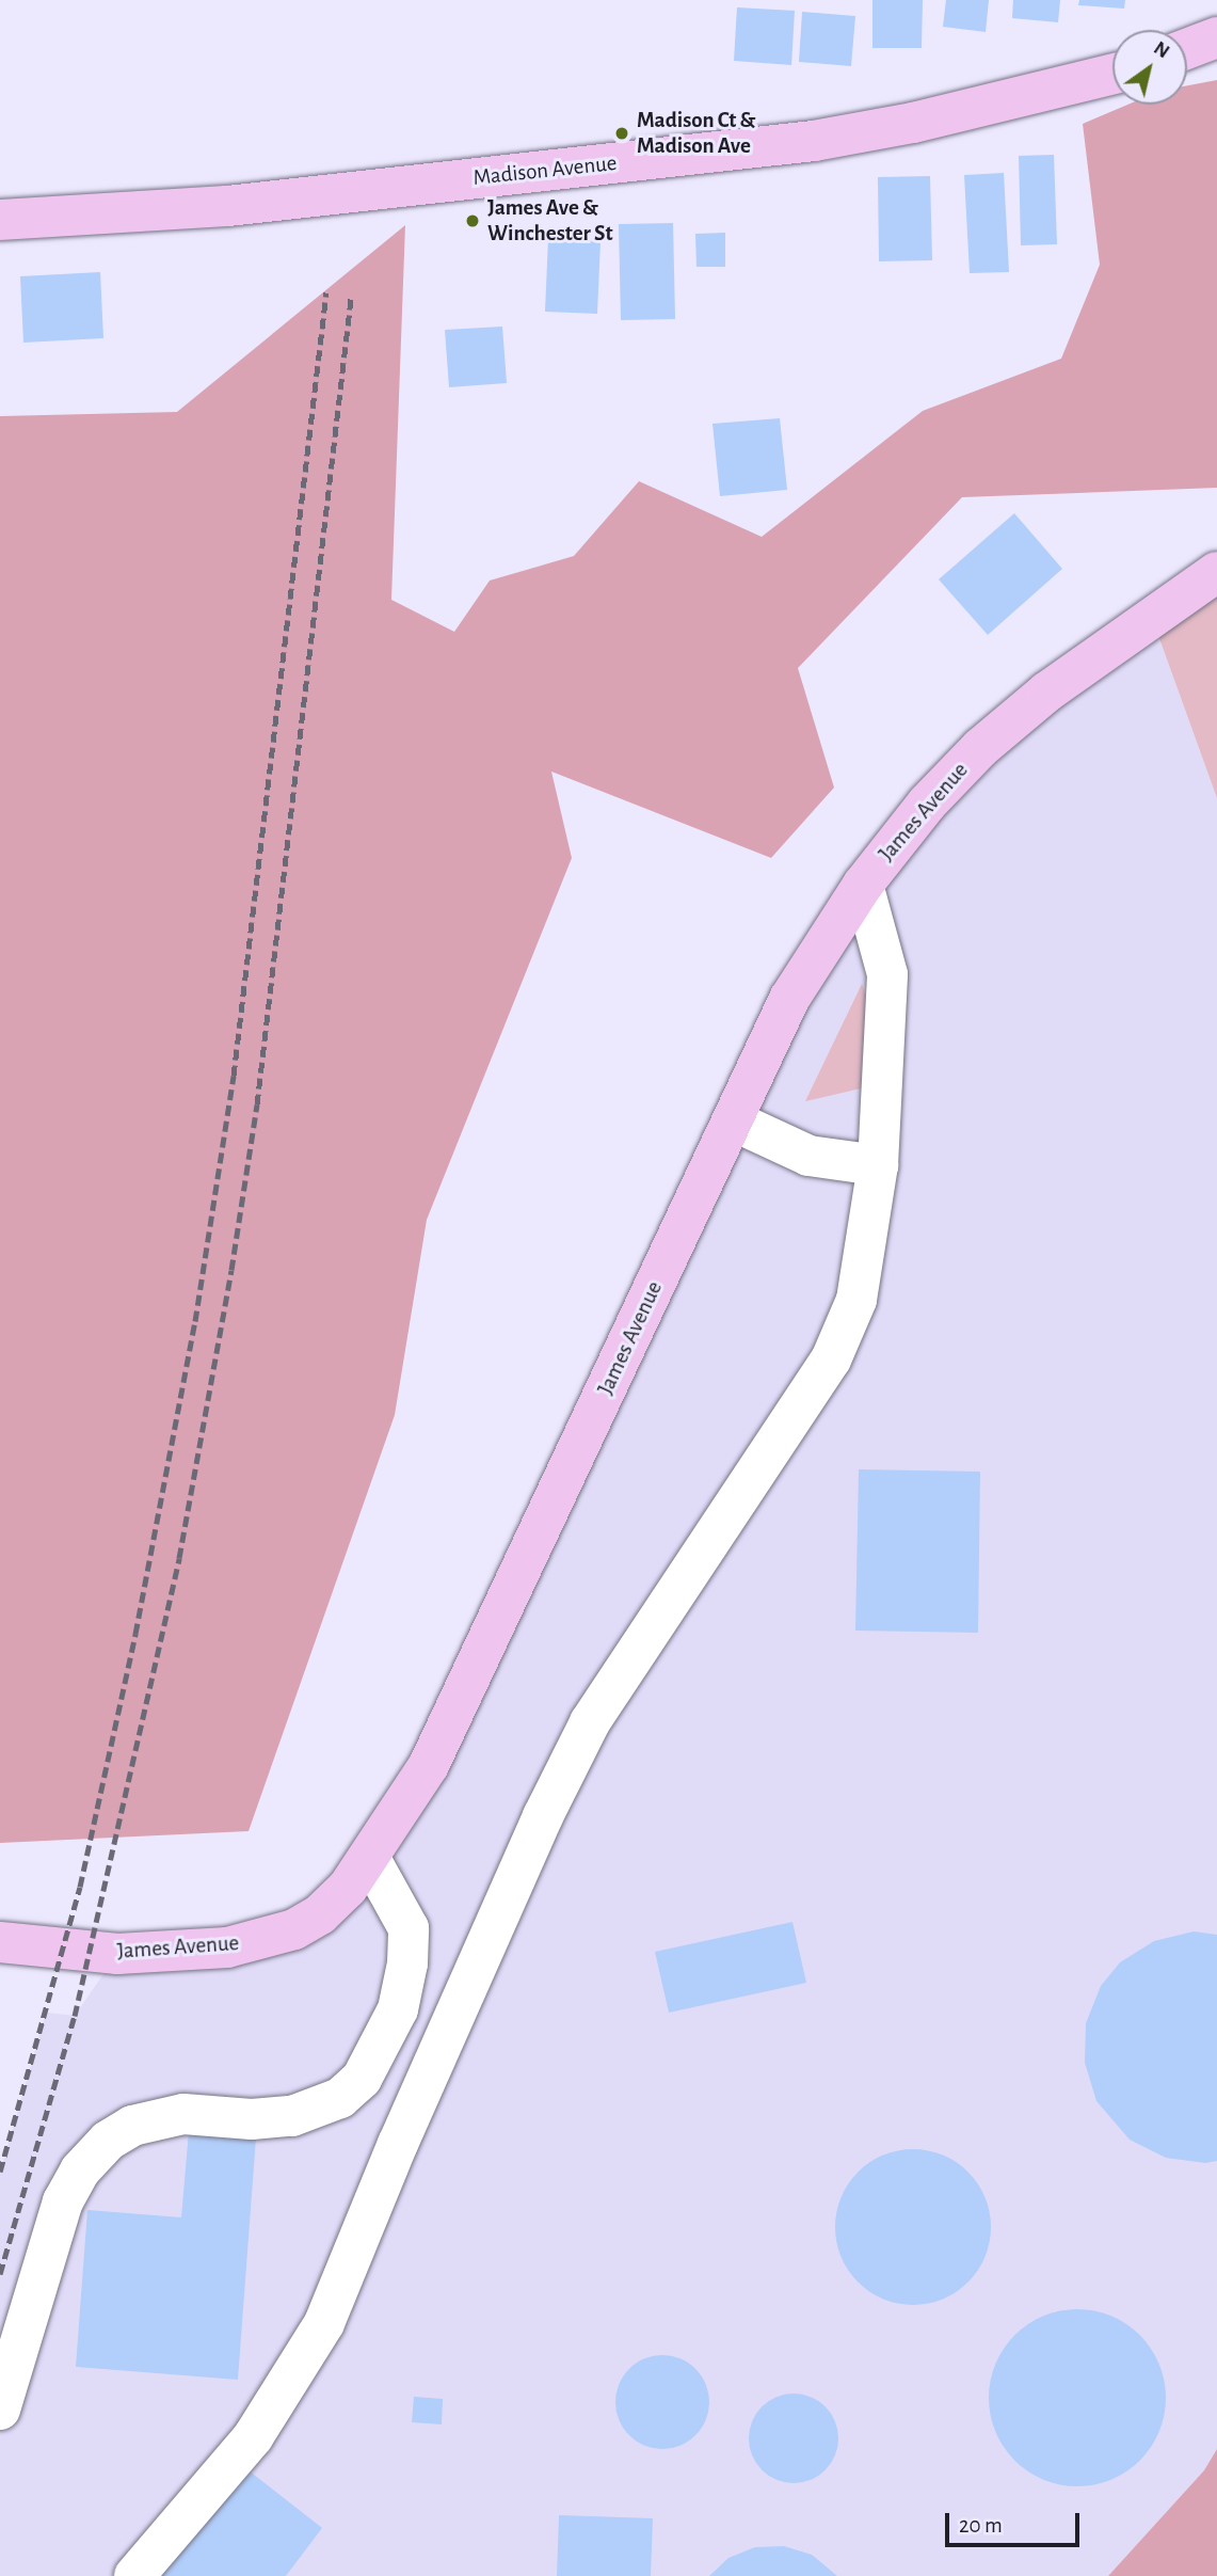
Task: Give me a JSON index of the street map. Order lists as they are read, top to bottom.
{
  "streets": {
    "main road": ["Madison Avenue", "James Avenue"]
  },
  "places": ["Madison Ct & Madison Ave", "James Ave & Winchester St"],
  "scale_bar": "20 m",
  "north": "top right"
}
